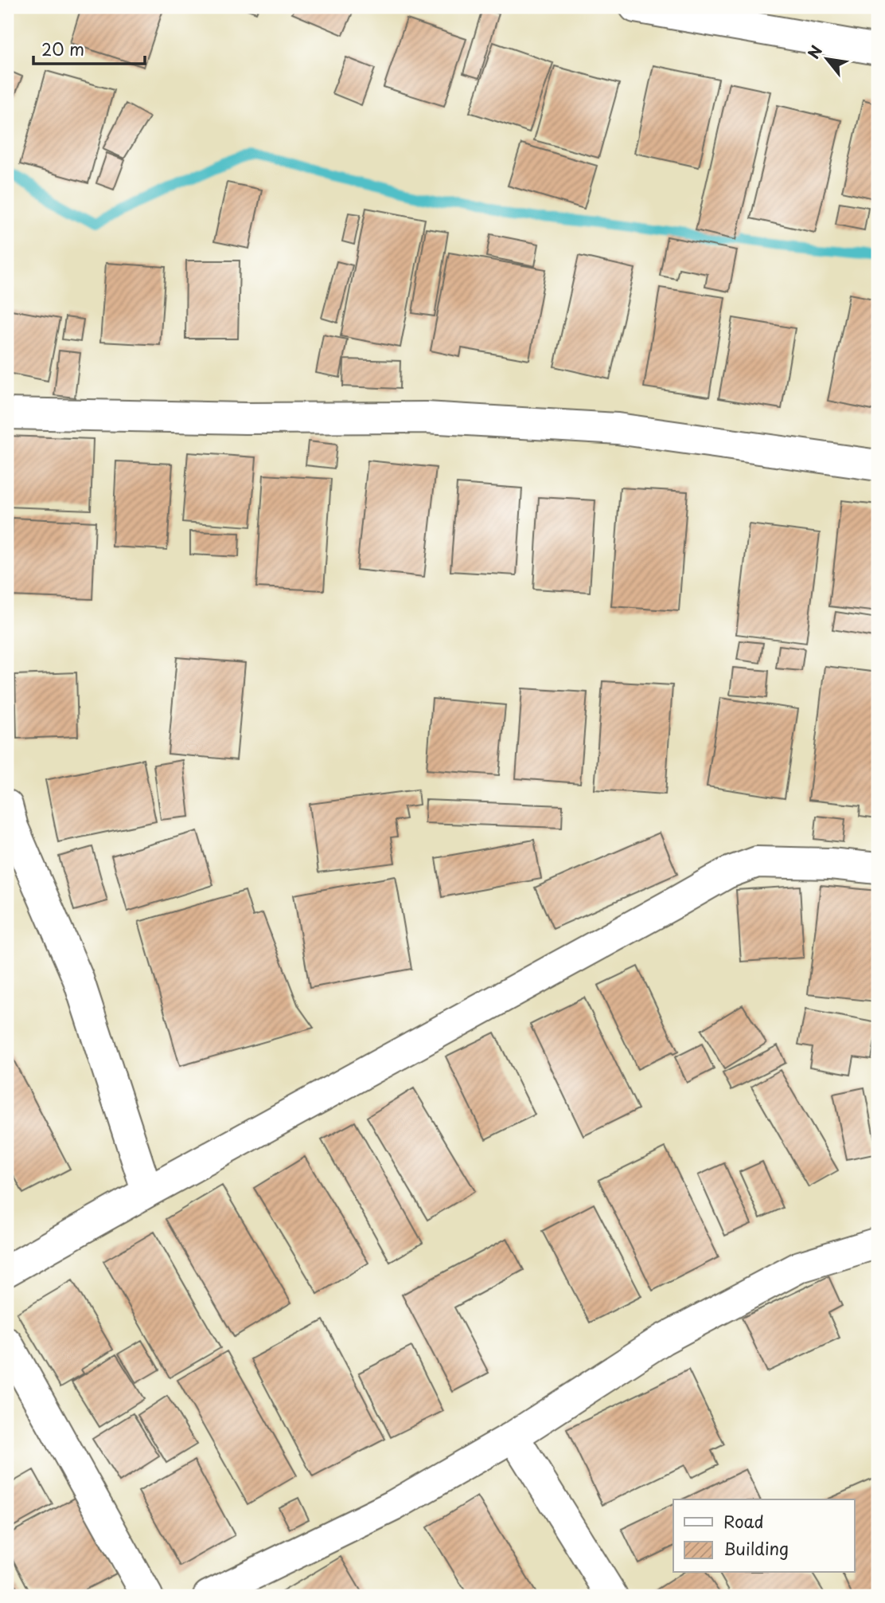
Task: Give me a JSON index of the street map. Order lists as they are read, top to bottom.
{
  "legend": ["Road", "Building"],
  "scale_bar": "20 m",
  "north": "top left"
}
